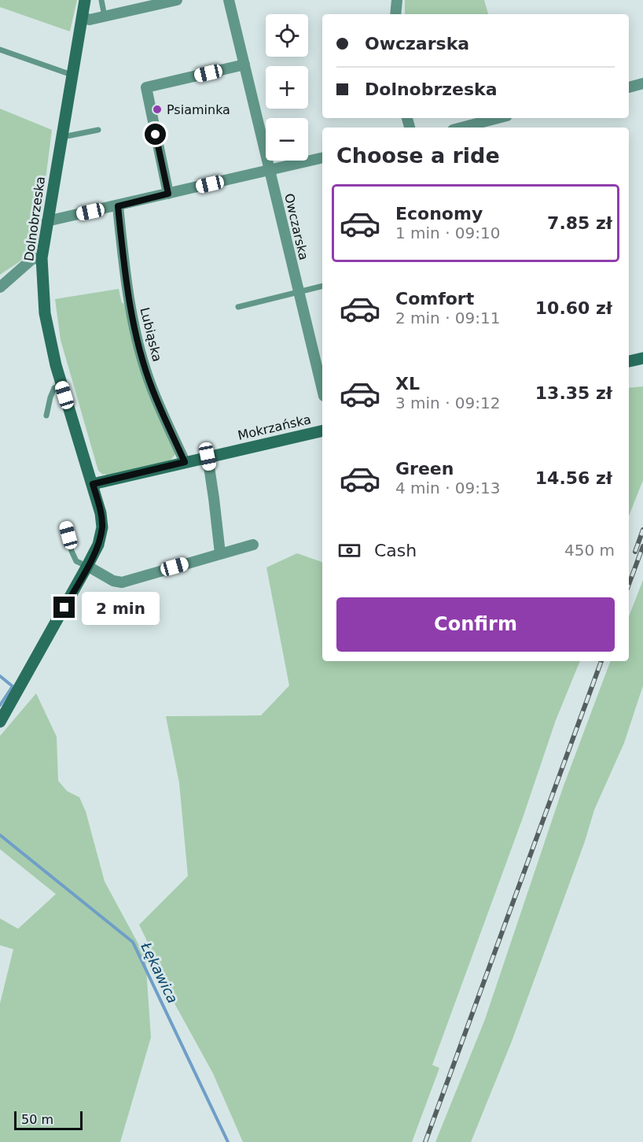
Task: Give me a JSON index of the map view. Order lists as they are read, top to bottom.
{
  "streets": {
    "street": [
      "Dolnobrzeska",
      "Owczarska",
      "Lubiąska",
      "Mokrzańska"
    ]
  },
  "crossings": [
    ["Dolnobrzeska", "Mokrzańska"],
    ["Lubiąska", "Mokrzańska"]
  ],
  "water": ["Łękawica"],
  "places": ["Psiaminka"],
  "scale_bar": "50 m",
  "page": {
    "map_buttons": ["+", "−"],
    "banner": ["Owczarska", "Dolnobrzeska"],
    "heading": "Choose a ride",
    "list": [
      {
        "name": "Economy",
        "note": "1 min · 09:10",
        "value": "7.85 zł"
      },
      {
        "name": "Comfort",
        "note": "2 min · 09:11",
        "value": "10.60 zł"
      },
      {
        "name": "XL",
        "note": "3 min · 09:12",
        "value": "13.35 zł"
      },
      {
        "name": "Green",
        "note": "4 min · 09:13",
        "value": "14.56 zł"
      }
    ],
    "pay": ["Cash", "450 m"],
    "buttons": "Confirm",
    "bubble": "2 min",
    "scale": "50 m"
  }
}
